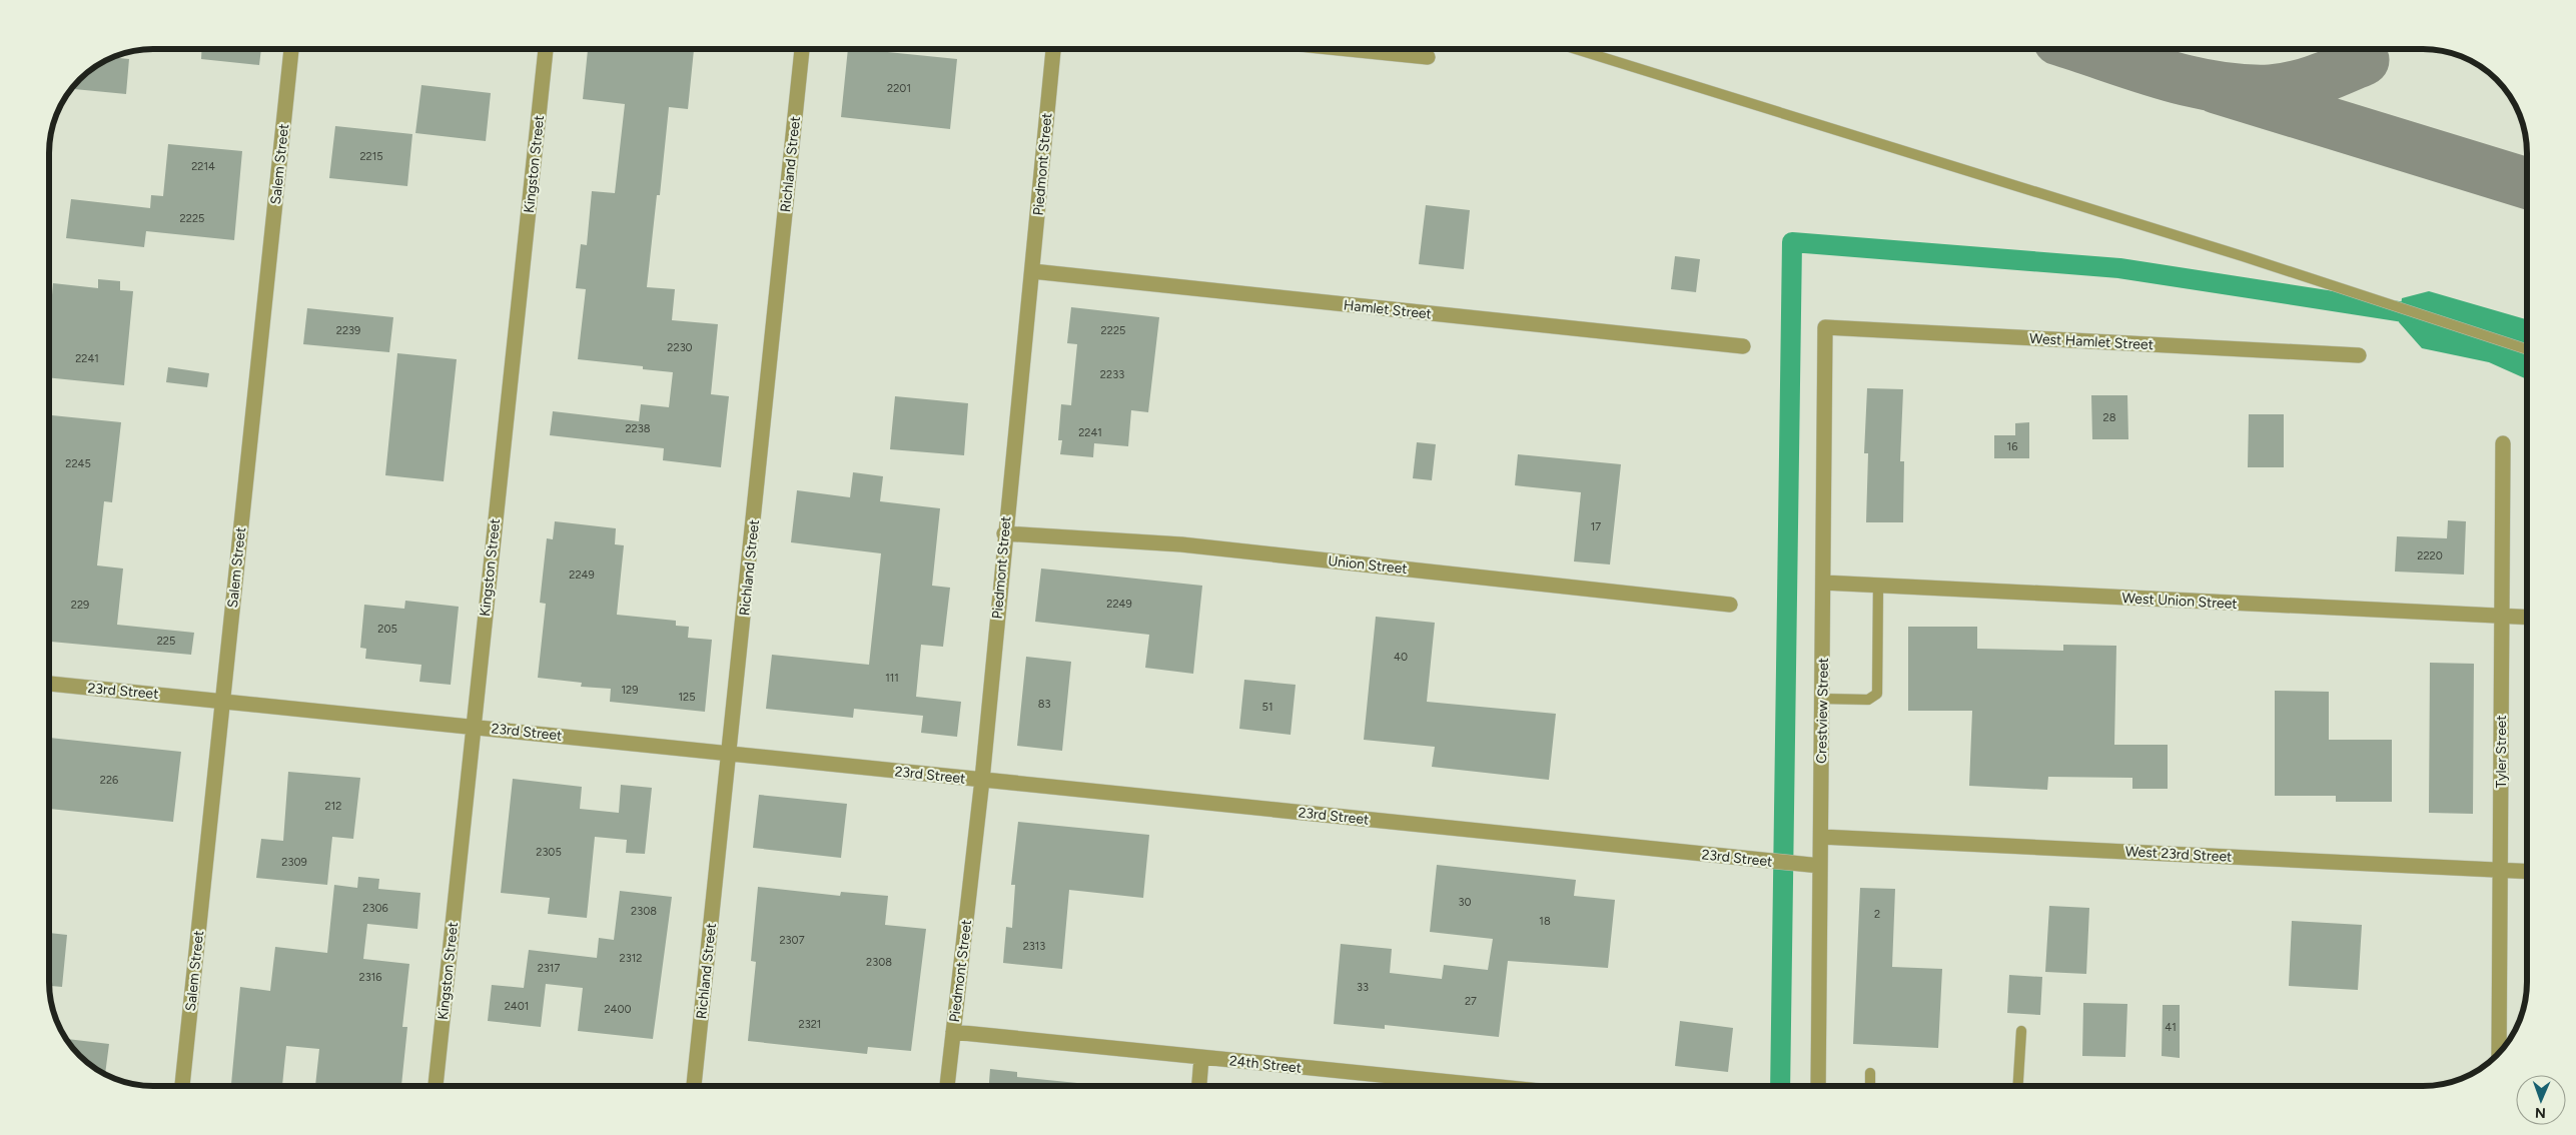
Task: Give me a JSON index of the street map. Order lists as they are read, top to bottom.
{
  "streets": {
    "street": [
      "Salem Street",
      "Kingston Street",
      "Richland Street",
      "Piedmont Street",
      "Hamlet Street",
      "West Hamlet Street",
      "Union Street",
      "West Union Street",
      "23rd Street",
      "Crestview Street",
      "Tyler Street",
      "West 23rd Street",
      "24th Street"
    ]
  },
  "crossings": [
    ["Salem Street", "23rd Street"],
    ["Kingston Street", "23rd Street"],
    ["Richland Street", "23rd Street"],
    ["Piedmont Street", "Hamlet Street"],
    ["Piedmont Street", "Union Street"],
    ["Piedmont Street", "23rd Street"],
    ["Piedmont Street", "24th Street"],
    ["West Hamlet Street", "Crestview Street"],
    ["West Union Street", "Crestview Street"],
    ["West Union Street", "Tyler Street"],
    ["23rd Street", "Crestview Street"],
    ["Crestview Street", "West 23rd Street"],
    ["Tyler Street", "West 23rd Street"]
  ],
  "house_numbers": [
    "2201",
    "2215",
    "2214",
    "2225",
    "2239",
    "2225",
    "2230",
    "2241",
    "2233",
    "28",
    "2238",
    "2241",
    "16",
    "2245",
    "17",
    "2220",
    "2249",
    "2249",
    "229",
    "205",
    "225",
    "40",
    "111",
    "129",
    "125",
    "83",
    "51",
    "226",
    "212",
    "2305",
    "2309",
    "30",
    "2306",
    "2308",
    "2",
    "18",
    "2307",
    "2313",
    "2312",
    "2308",
    "2317",
    "2316",
    "33",
    "27",
    "2401",
    "2400",
    "2321",
    "41"
  ],
  "north": "bottom"
}
